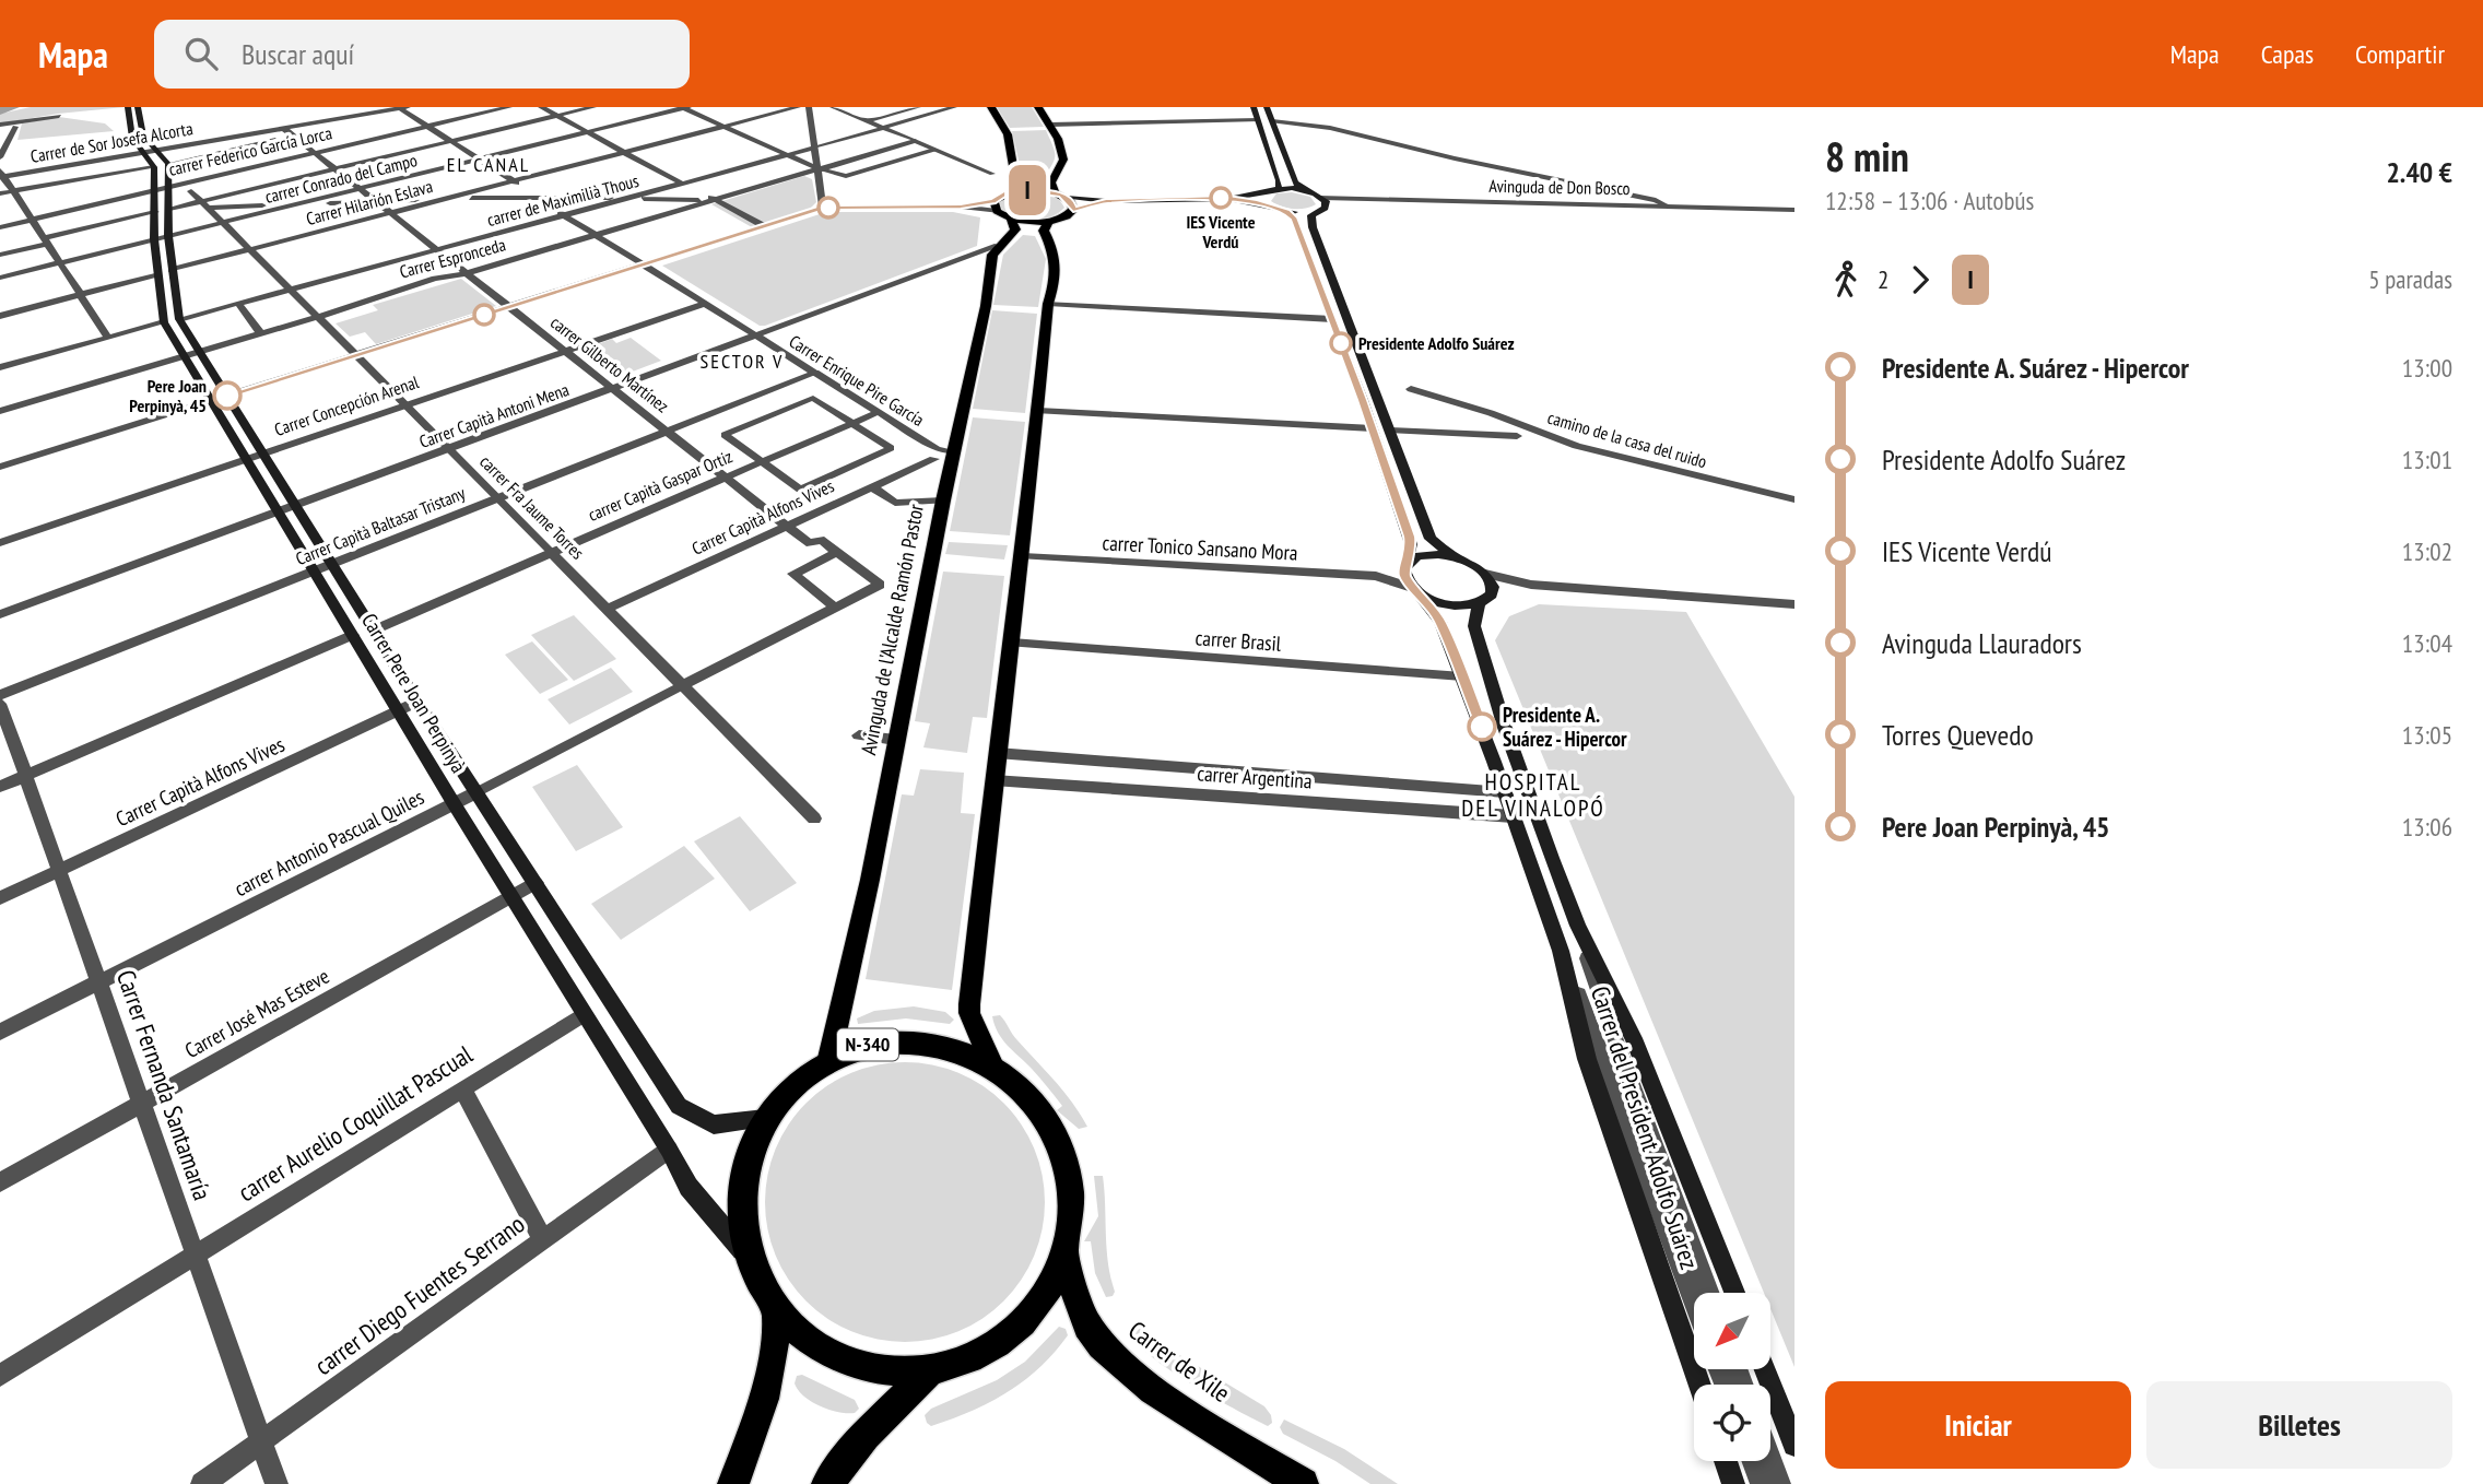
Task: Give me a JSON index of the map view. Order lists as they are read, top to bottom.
{
  "streets": {
    "highway": ["N-340", "Carrer de Xile"],
    "main road": ["Avinguda de l'Alcalde Ramón Pastor", "Carrer Pere Joan Perpinyà", "Carrer del President Adolfo Suárez"],
    "street": [
      "Carrer de Sor Josefa Alcorta",
      "carrer Federico García Lorca",
      "carrer Conrado del Campo",
      "Avinguda de Don Bosco",
      "carrer de Maximilià Thous",
      "Carrer Hilarión Eslava",
      "Carrer Espronceda",
      "carrer Gilberto Martínez",
      "Carrer Enrique Pire García",
      "Carrer Concepción Arenal",
      "Carrer Capità Antoni Mena",
      "camino de la casa del ruido",
      "carrer Capità Gaspar Ortiz",
      "carrer Fra Jaume Torres",
      "Carrer Capità Alfons Vives",
      "Carrer Capità Baltasar Tristany",
      "carrer Tonico Sansano Mora",
      "carrer Brasil",
      "carrer Argentina",
      "carrer Antonio Pascual Quiles",
      "Carrer José Mas Esteve",
      "Carrer Fernanda Santamaría",
      "carrer Aurelio Coquillat Pascual",
      "carrer Diego Fuentes Serrano"
    ]
  },
  "crossings": [
    ["Carrer de Sor Josefa Alcorta", "carrer Gilberto Martínez"],
    ["Carrer de Sor Josefa Alcorta", "Carrer Enrique Pire García"],
    ["carrer Federico García Lorca", "carrer Gilberto Martínez"],
    ["carrer Federico García Lorca", "Carrer Enrique Pire García"],
    ["carrer Federico García Lorca", "Carrer Pere Joan Perpinyà"],
    ["carrer Conrado del Campo", "carrer Gilberto Martínez"],
    ["carrer Conrado del Campo", "Carrer Enrique Pire García"],
    ["carrer Conrado del Campo", "carrer Fra Jaume Torres"],
    ["carrer Conrado del Campo", "Carrer Pere Joan Perpinyà"],
    ["carrer de Maximilià Thous", "carrer Gilberto Martínez"],
    ["carrer de Maximilià Thous", "Carrer Enrique Pire García"],
    ["carrer de Maximilià Thous", "carrer Fra Jaume Torres"],
    ["carrer de Maximilià Thous", "Carrer Pere Joan Perpinyà"],
    ["Carrer Hilarión Eslava", "carrer Gilberto Martínez"],
    ["Carrer Hilarión Eslava", "Carrer Enrique Pire García"],
    ["Carrer Hilarión Eslava", "carrer Fra Jaume Torres"],
    ["Carrer Hilarión Eslava", "Carrer Pere Joan Perpinyà"],
    ["Carrer Espronceda", "carrer Gilberto Martínez"],
    ["Carrer Espronceda", "Carrer Enrique Pire García"],
    ["Carrer Espronceda", "carrer Fra Jaume Torres"],
    ["Carrer Espronceda", "Carrer Pere Joan Perpinyà"],
    ["carrer Gilberto Martínez", "Carrer Concepción Arenal"],
    ["carrer Gilberto Martínez", "Carrer Capità Antoni Mena"],
    ["carrer Gilberto Martínez", "carrer Capità Gaspar Ortiz"],
    ["carrer Gilberto Martínez", "Carrer Capità Alfons Vives"],
    ["carrer Gilberto Martínez", "Carrer Capità Baltasar Tristany"],
    ["carrer Gilberto Martínez", "carrer Antonio Pascual Quiles"],
    ["Carrer Enrique Pire García", "Carrer Concepción Arenal"],
    ["Carrer Enrique Pire García", "Carrer Capità Antoni Mena"],
    ["Carrer Enrique Pire García", "carrer Capità Gaspar Ortiz"],
    ["Carrer Enrique Pire García", "Carrer Capità Baltasar Tristany"],
    ["Carrer Enrique Pire García", "Avinguda de l'Alcalde Ramón Pastor"],
    ["Carrer Concepción Arenal", "carrer Fra Jaume Torres"],
    ["Carrer Concepción Arenal", "Carrer Pere Joan Perpinyà"],
    ["Carrer Capità Antoni Mena", "carrer Fra Jaume Torres"],
    ["Carrer Capità Antoni Mena", "Avinguda de l'Alcalde Ramón Pastor"],
    ["Carrer Capità Antoni Mena", "Carrer Pere Joan Perpinyà"],
    ["carrer Capità Gaspar Ortiz", "carrer Fra Jaume Torres"],
    ["carrer Capità Gaspar Ortiz", "Carrer Pere Joan Perpinyà"],
    ["carrer Fra Jaume Torres", "Carrer Capità Alfons Vives"],
    ["carrer Fra Jaume Torres", "Carrer Capità Baltasar Tristany"],
    ["carrer Fra Jaume Torres", "carrer Antonio Pascual Quiles"],
    ["Carrer Capità Alfons Vives", "Carrer Pere Joan Perpinyà"],
    ["Carrer Capità Alfons Vives", "Carrer Fernanda Santamaría"],
    ["Carrer Capità Baltasar Tristany", "Carrer Pere Joan Perpinyà"],
    ["carrer Tonico Sansano Mora", "Carrer del President Adolfo Suárez"],
    ["Avinguda de l'Alcalde Ramón Pastor", "N-340"],
    ["carrer Brasil", "Carrer del President Adolfo Suárez"],
    ["Carrer Pere Joan Perpinyà", "carrer Antonio Pascual Quiles"],
    ["Carrer Pere Joan Perpinyà", "Carrer José Mas Esteve"],
    ["Carrer Pere Joan Perpinyà", "N-340"],
    ["Carrer Pere Joan Perpinyà", "carrer Aurelio Coquillat Pascual"],
    ["Carrer Pere Joan Perpinyà", "carrer Diego Fuentes Serrano"],
    ["carrer Argentina", "Carrer del President Adolfo Suárez"],
    ["carrer Antonio Pascual Quiles", "Carrer Fernanda Santamaría"],
    ["Carrer José Mas Esteve", "Carrer Fernanda Santamaría"],
    ["N-340", "Carrer de Xile"],
    ["Carrer Fernanda Santamaría", "carrer Aurelio Coquillat Pascual"],
    ["Carrer Fernanda Santamaría", "carrer Diego Fuentes Serrano"]
  ],
  "districts": ["EL CANAL", "SECTOR V", "HOSPITAL DEL VINALOPÓ"],
  "places": [
    "IES Vicente Verdú",
    "Presidente Adolfo Suárez",
    "Pere Joan Perpinyà, 45",
    "Presidente A. Suárez - Hipercor"
  ],
  "lines": ["bus line I"],
  "north": "bottom left",
  "page": {
    "header": "Mapa",
    "search": "Buscar aquí",
    "nav": ["Mapa", "Capas", "Compartir"],
    "on_map": "I",
    "heading": ["8 min", "12:58 – 13:06 · Autobús", "2.40 €"],
    "legs": ["2", "I", "5 paradas"],
    "list": [
      {
        "name": "Presidente A. Suárez - Hipercor",
        "value": "13:00"
      },
      {
        "name": "Presidente Adolfo Suárez",
        "value": "13:01"
      },
      {
        "name": "IES Vicente Verdú",
        "value": "13:02"
      },
      {
        "name": "Avinguda Llauradors",
        "value": "13:04"
      },
      {
        "name": "Torres Quevedo",
        "value": "13:05"
      },
      {
        "name": "Pere Joan Perpinyà, 45",
        "value": "13:06"
      }
    ],
    "buttons": ["Iniciar", "Billetes"]
  }
}
